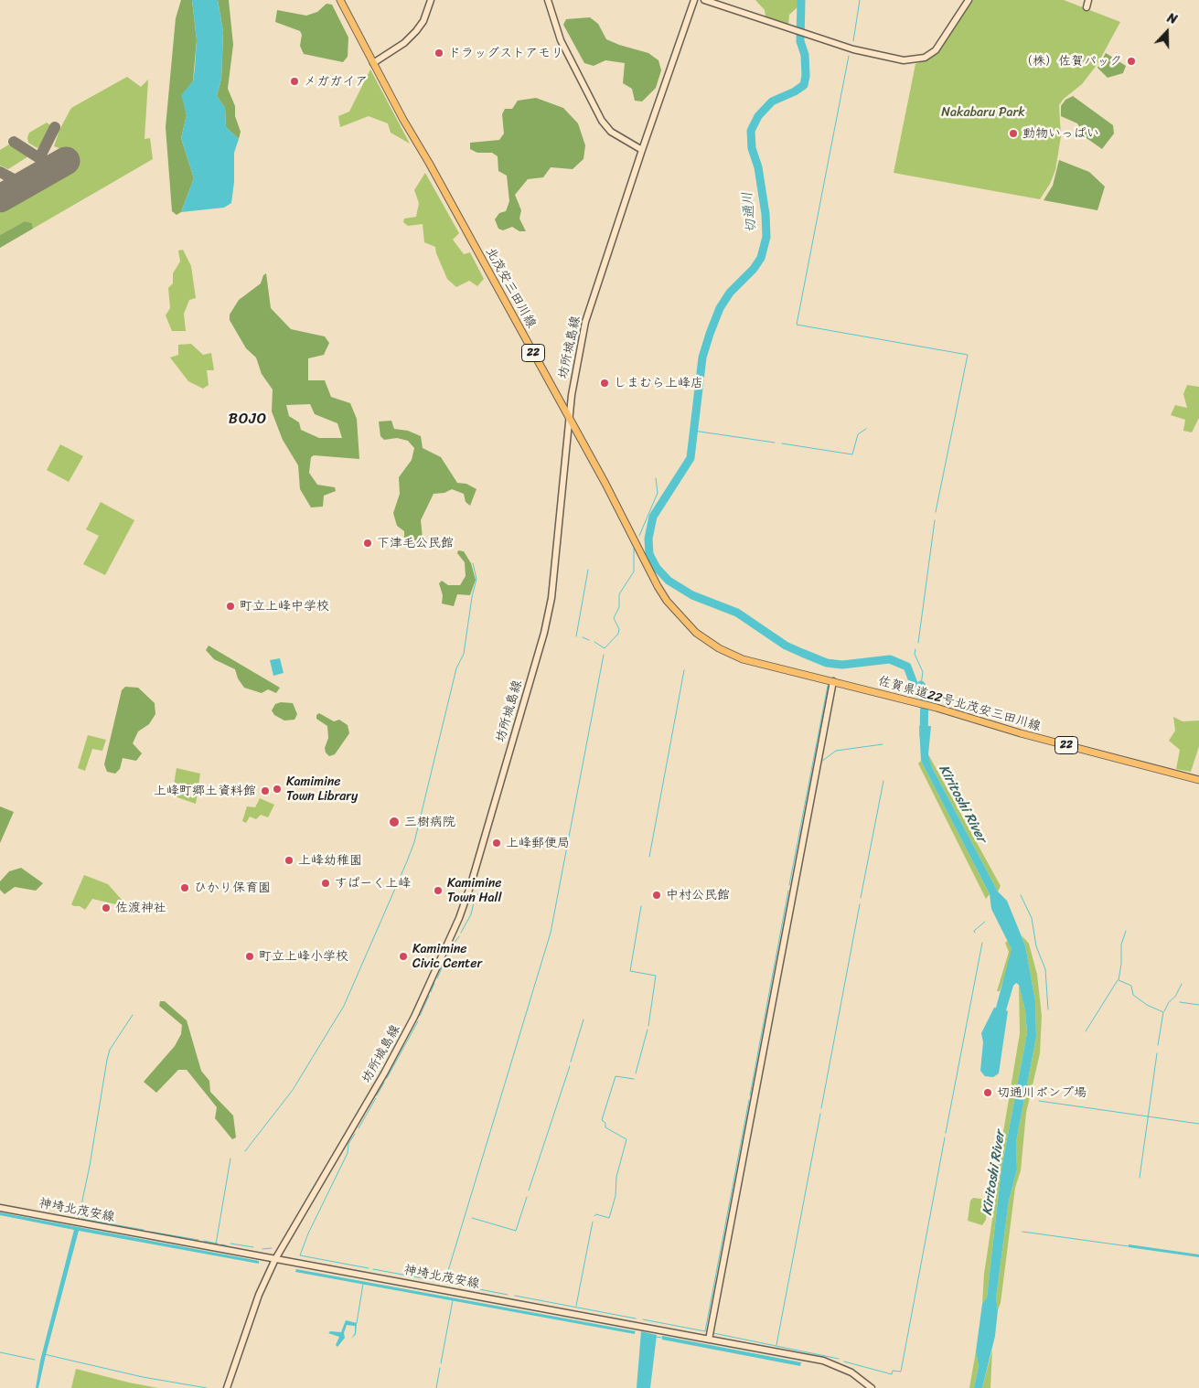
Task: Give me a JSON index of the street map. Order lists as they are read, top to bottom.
{
  "streets": {
    "main road": [
      "北茂安三田川線",
      "坊所城島線",
      "22",
      "佐賀県道22号北茂安三田川線",
      "神埼北茂安線"
    ]
  },
  "crossings": [
    ["北茂安三田川線", "坊所城島線"],
    ["北茂安三田川線", "佐賀県道22号北茂安三田川線"],
    ["坊所城島線", "神埼北茂安線"]
  ],
  "districts": ["BOJO"],
  "water": ["切通川", "Kiritoshi River"],
  "parks": ["Nakabaru Park"],
  "places": [
    "ドラッグストアモリ",
    "（株）佐賀パック",
    "メガガイア",
    "動物いっぱい",
    "しまむら上峰店",
    "下津毛公民館",
    "町立上峰中学校",
    "Kamimine Town Library",
    "上峰町郷土資料館",
    "三樹病院",
    "上峰郵便局",
    "上峰幼稚園",
    "すぱーく上峰",
    "ひかり保育園",
    "Kamimine Town Hall",
    "中村公民館",
    "佐渡神社",
    "町立上峰小学校",
    "Kamimine Civic Center",
    "切通川ポンプ場"
  ],
  "north": "top"
}
